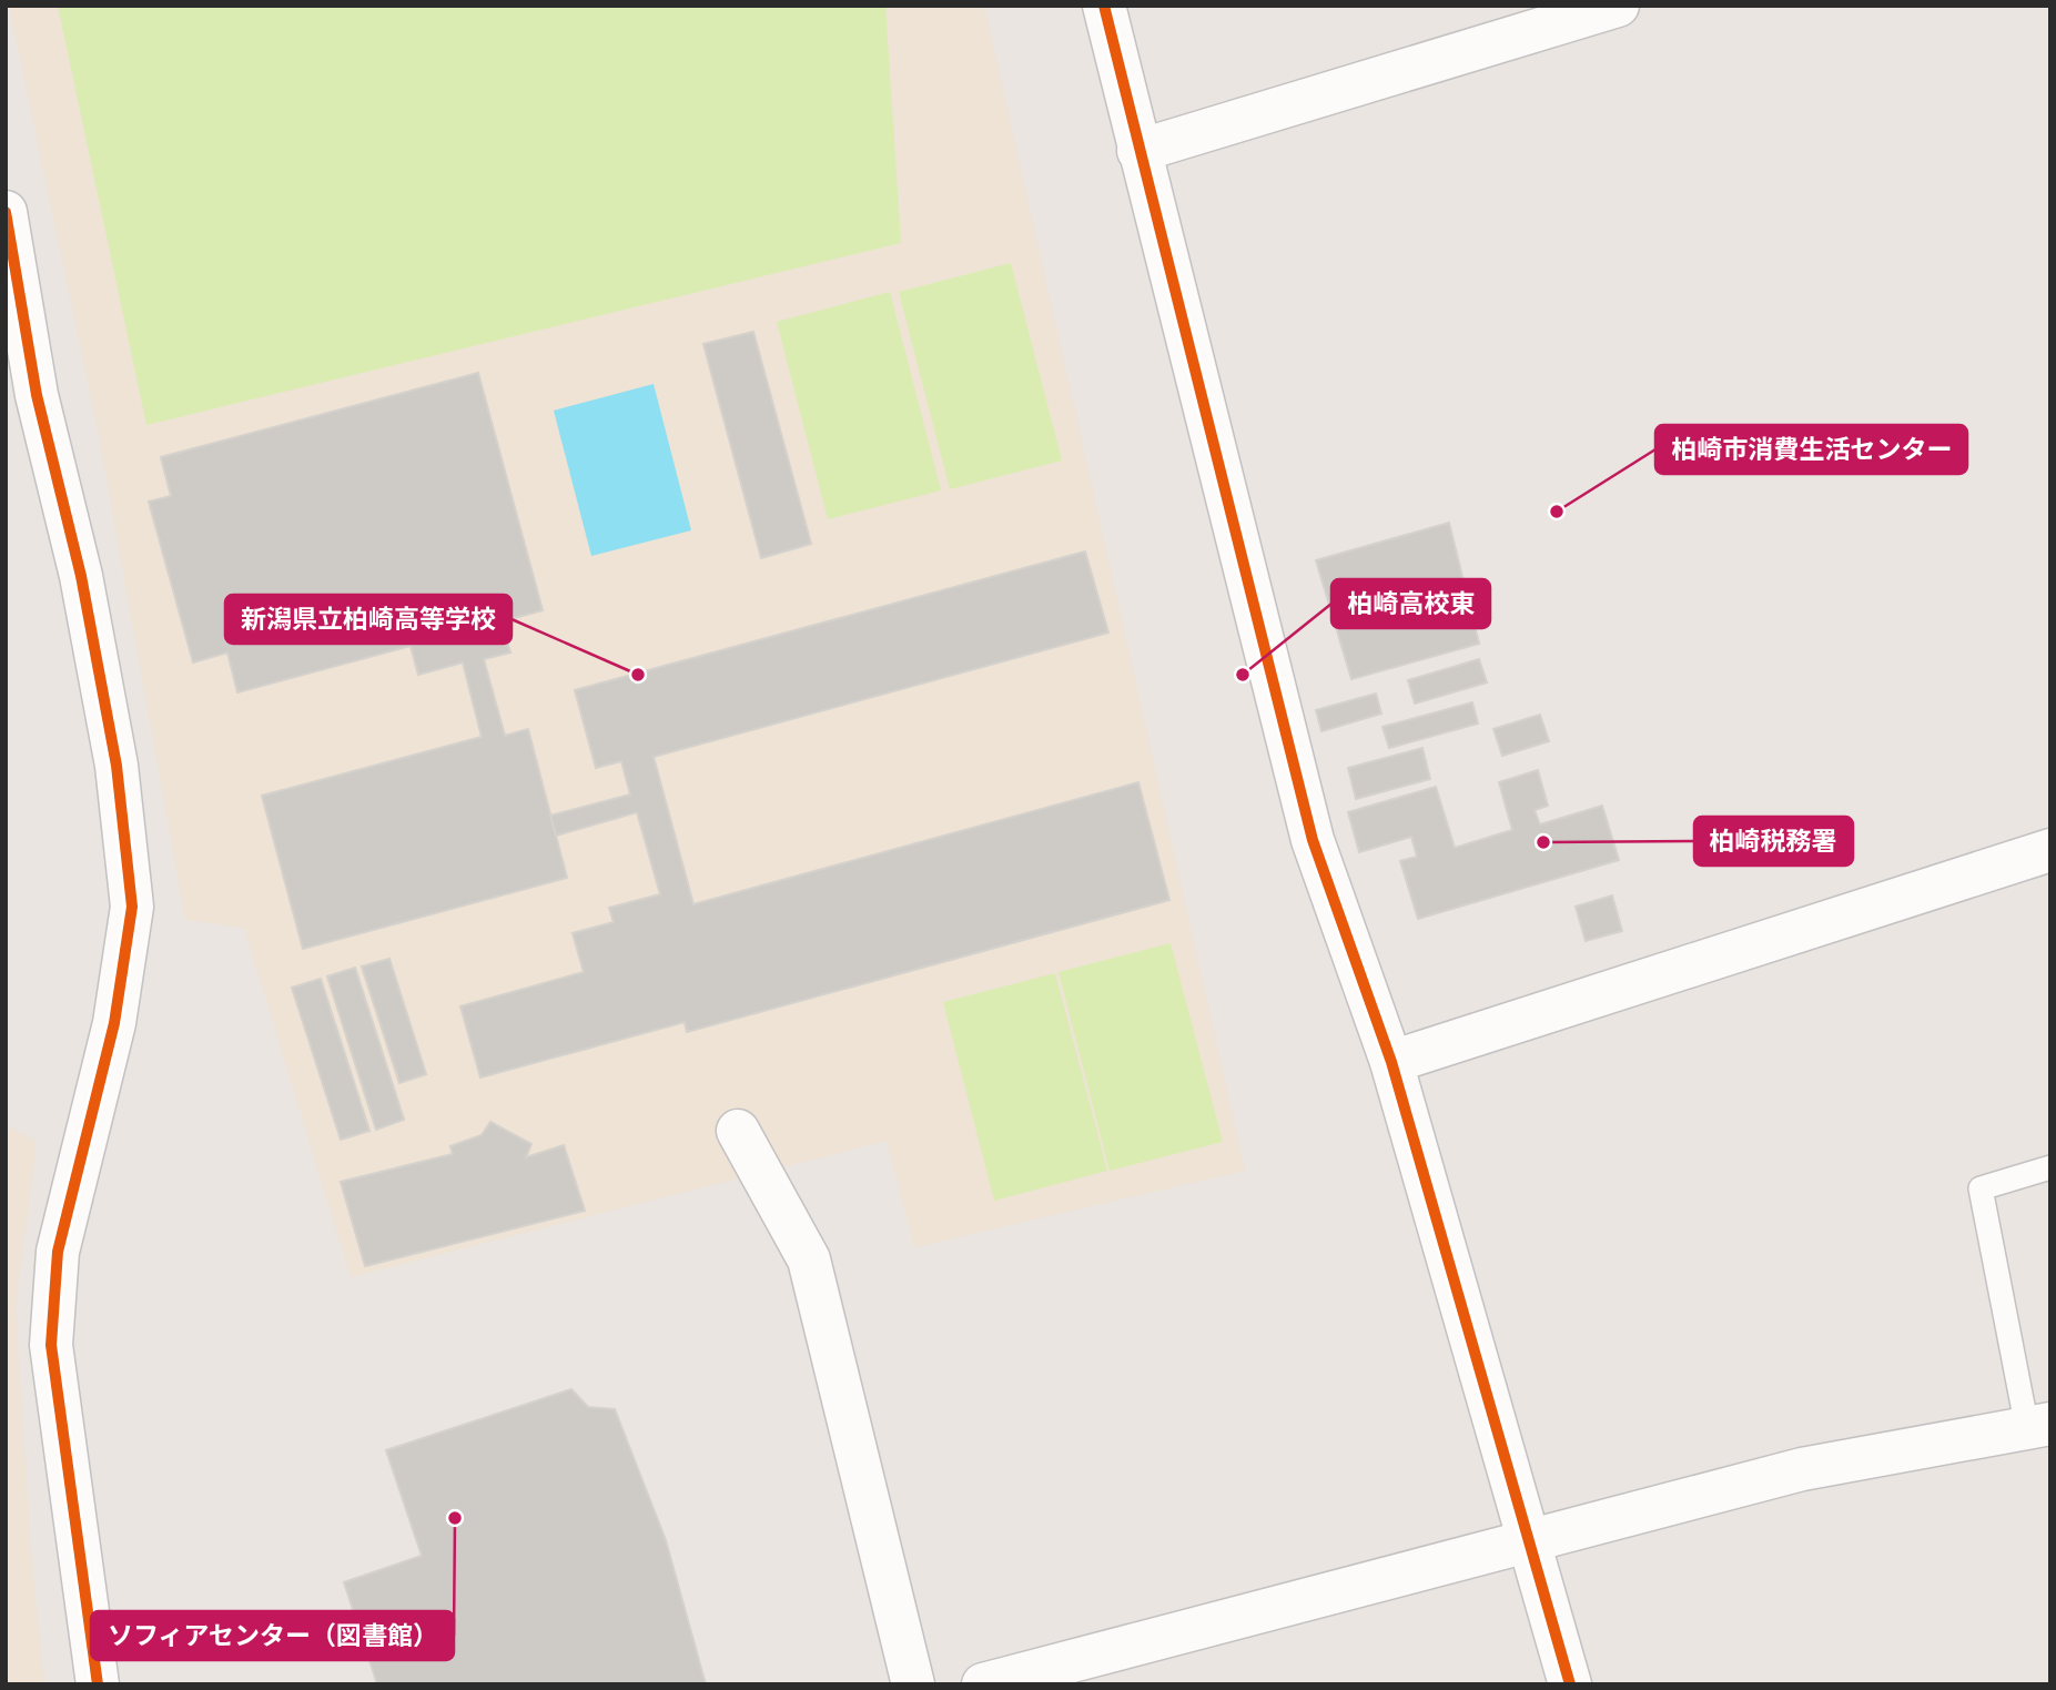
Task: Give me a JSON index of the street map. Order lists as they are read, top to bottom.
{
  "places": [
    "柏崎市消費生活センター",
    "新潟県立柏崎高等学校",
    "柏崎高校東",
    "柏崎税務署",
    "ソフィアセンター（図書館）"
  ]
}
